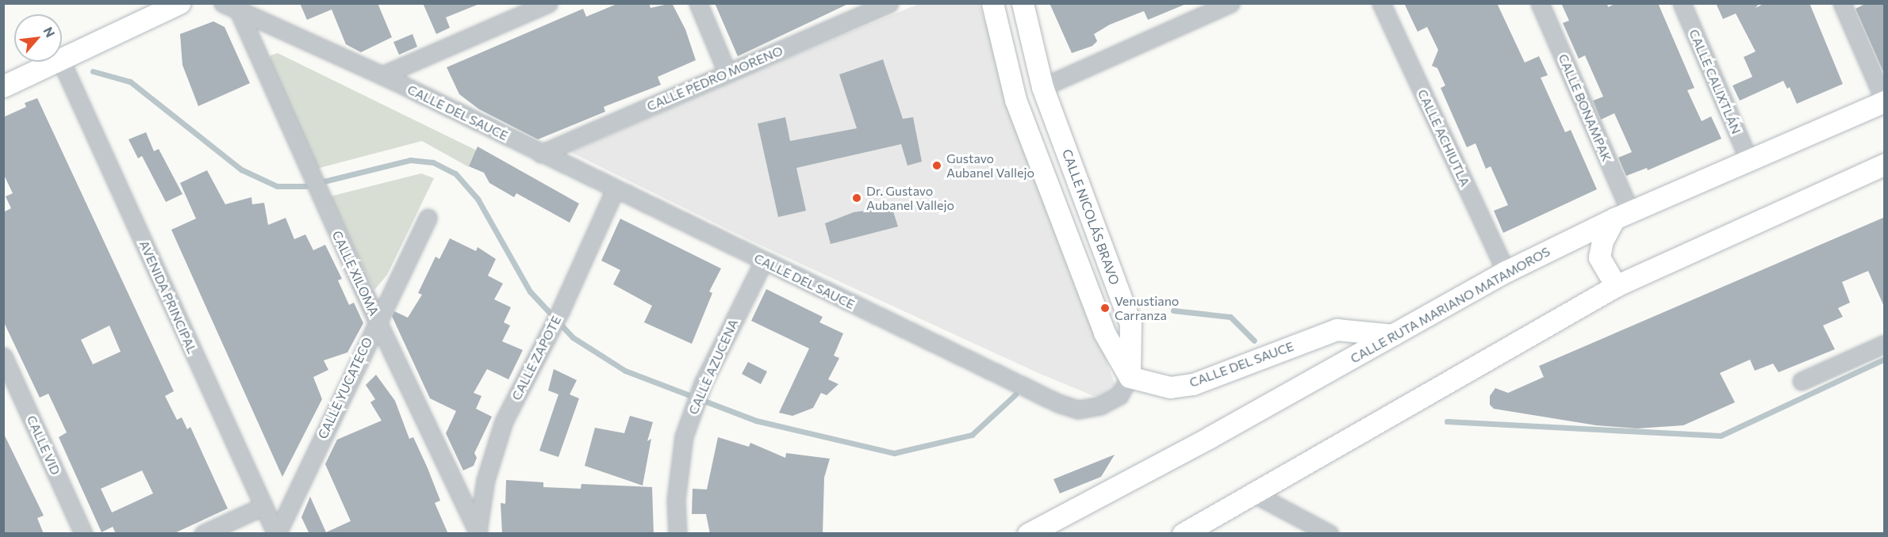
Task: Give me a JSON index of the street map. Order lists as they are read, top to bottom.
{
  "streets": {
    "main road": ["CALLE DEL SAUCE", "CALLE NICOLÁS BRAVO", "CALLE RUTA MARIANO MATAMOROS"],
    "street": [
      "CALLE PEDRO MORENO",
      "CALLE CALIXTLÁN",
      "CALLE BONAMPAK",
      "CALLE ACHIUTLA",
      "CALLE XILOMA",
      "AVENIDA PRINCIPAL",
      "CALLE ZAPOTE",
      "CALLE AZUCENA",
      "CALLE YUCATECO",
      "CALLE VID"
    ]
  },
  "crossings": [
    ["CALLE PEDRO MORENO", "CALLE DEL SAUCE"],
    ["CALLE CALIXTLÁN", "CALLE RUTA MARIANO MATAMOROS"],
    ["CALLE BONAMPAK", "CALLE RUTA MARIANO MATAMOROS"],
    ["CALLE DEL SAUCE", "CALLE NICOLÁS BRAVO"],
    ["CALLE DEL SAUCE", "CALLE XILOMA"],
    ["CALLE DEL SAUCE", "CALLE RUTA MARIANO MATAMOROS"],
    ["CALLE DEL SAUCE", "CALLE ZAPOTE"],
    ["CALLE DEL SAUCE", "CALLE AZUCENA"],
    ["CALLE ACHIUTLA", "CALLE RUTA MARIANO MATAMOROS"],
    ["CALLE XILOMA", "CALLE ZAPOTE"],
    ["CALLE XILOMA", "CALLE YUCATECO"],
    ["AVENIDA PRINCIPAL", "CALLE YUCATECO"]
  ],
  "places": ["Gustavo Aubanel Vallejo", "Dr. Gustavo Aubanel Vallejo", "Venustiano Carranza"],
  "north": "top right"
}
